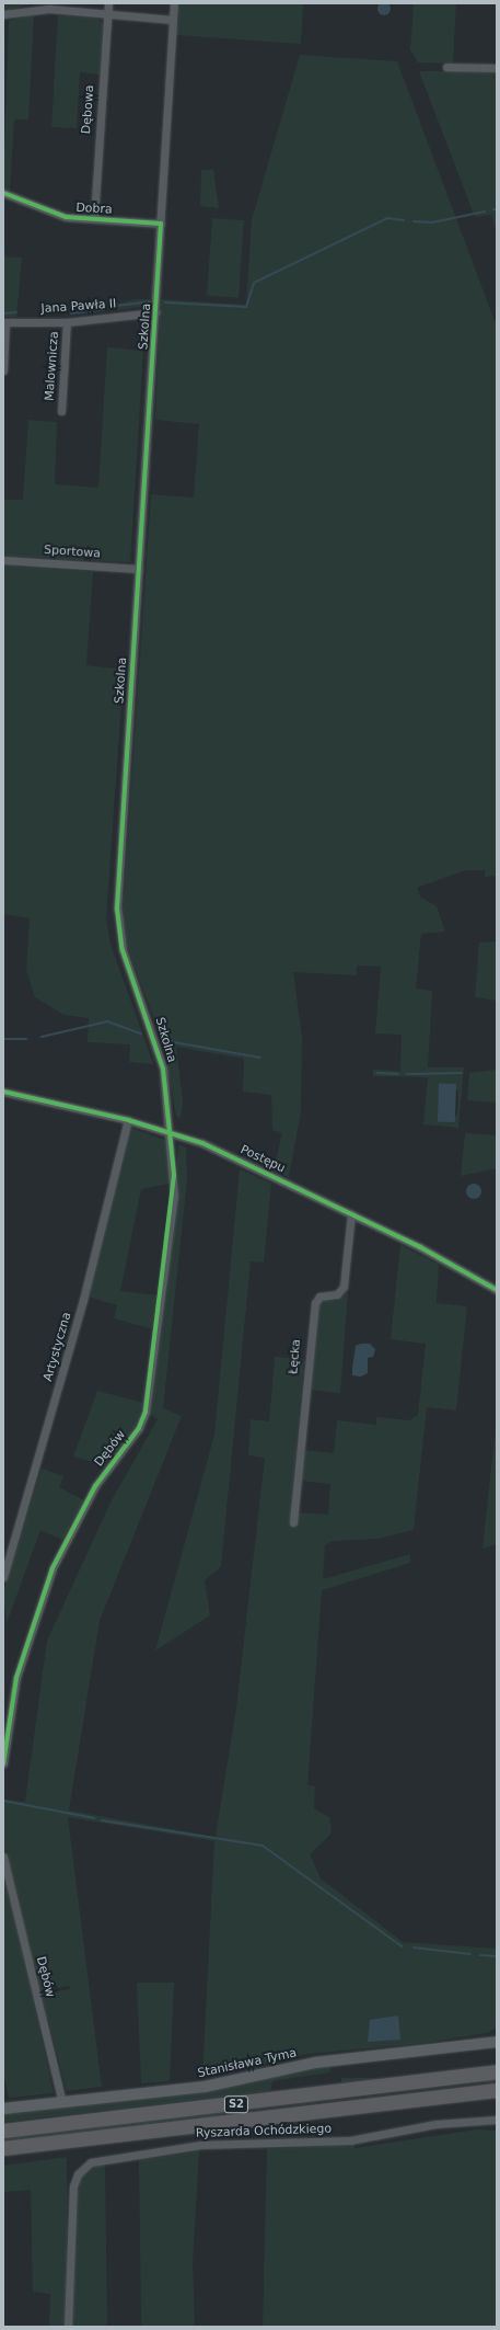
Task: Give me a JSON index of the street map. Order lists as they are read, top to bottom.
{
  "streets": {
    "highway": ["S2"],
    "street": [
      "Dębowa",
      "Dobra",
      "Jana Pawła II",
      "Szkolna",
      "Malownicza",
      "Sportowa",
      "Postępu",
      "Artystyczna",
      "Łęcka",
      "Dębów",
      "Stanisława Tyma",
      "Ryszarda Ochódzkiego"
    ]
  },
  "crossings": [
    ["Dębowa", "Dobra"],
    ["Dobra", "Szkolna"],
    ["Jana Pawła II", "Szkolna"],
    ["Jana Pawła II", "Malownicza"],
    ["Szkolna", "Sportowa"],
    ["Szkolna", "Postępu"],
    ["Szkolna", "Dębów"],
    ["Postępu", "Artystyczna"],
    ["Postępu", "Łęcka"],
    ["Postępu", "Dębów"],
    ["Dębów", "Stanisława Tyma"]
  ]
}
